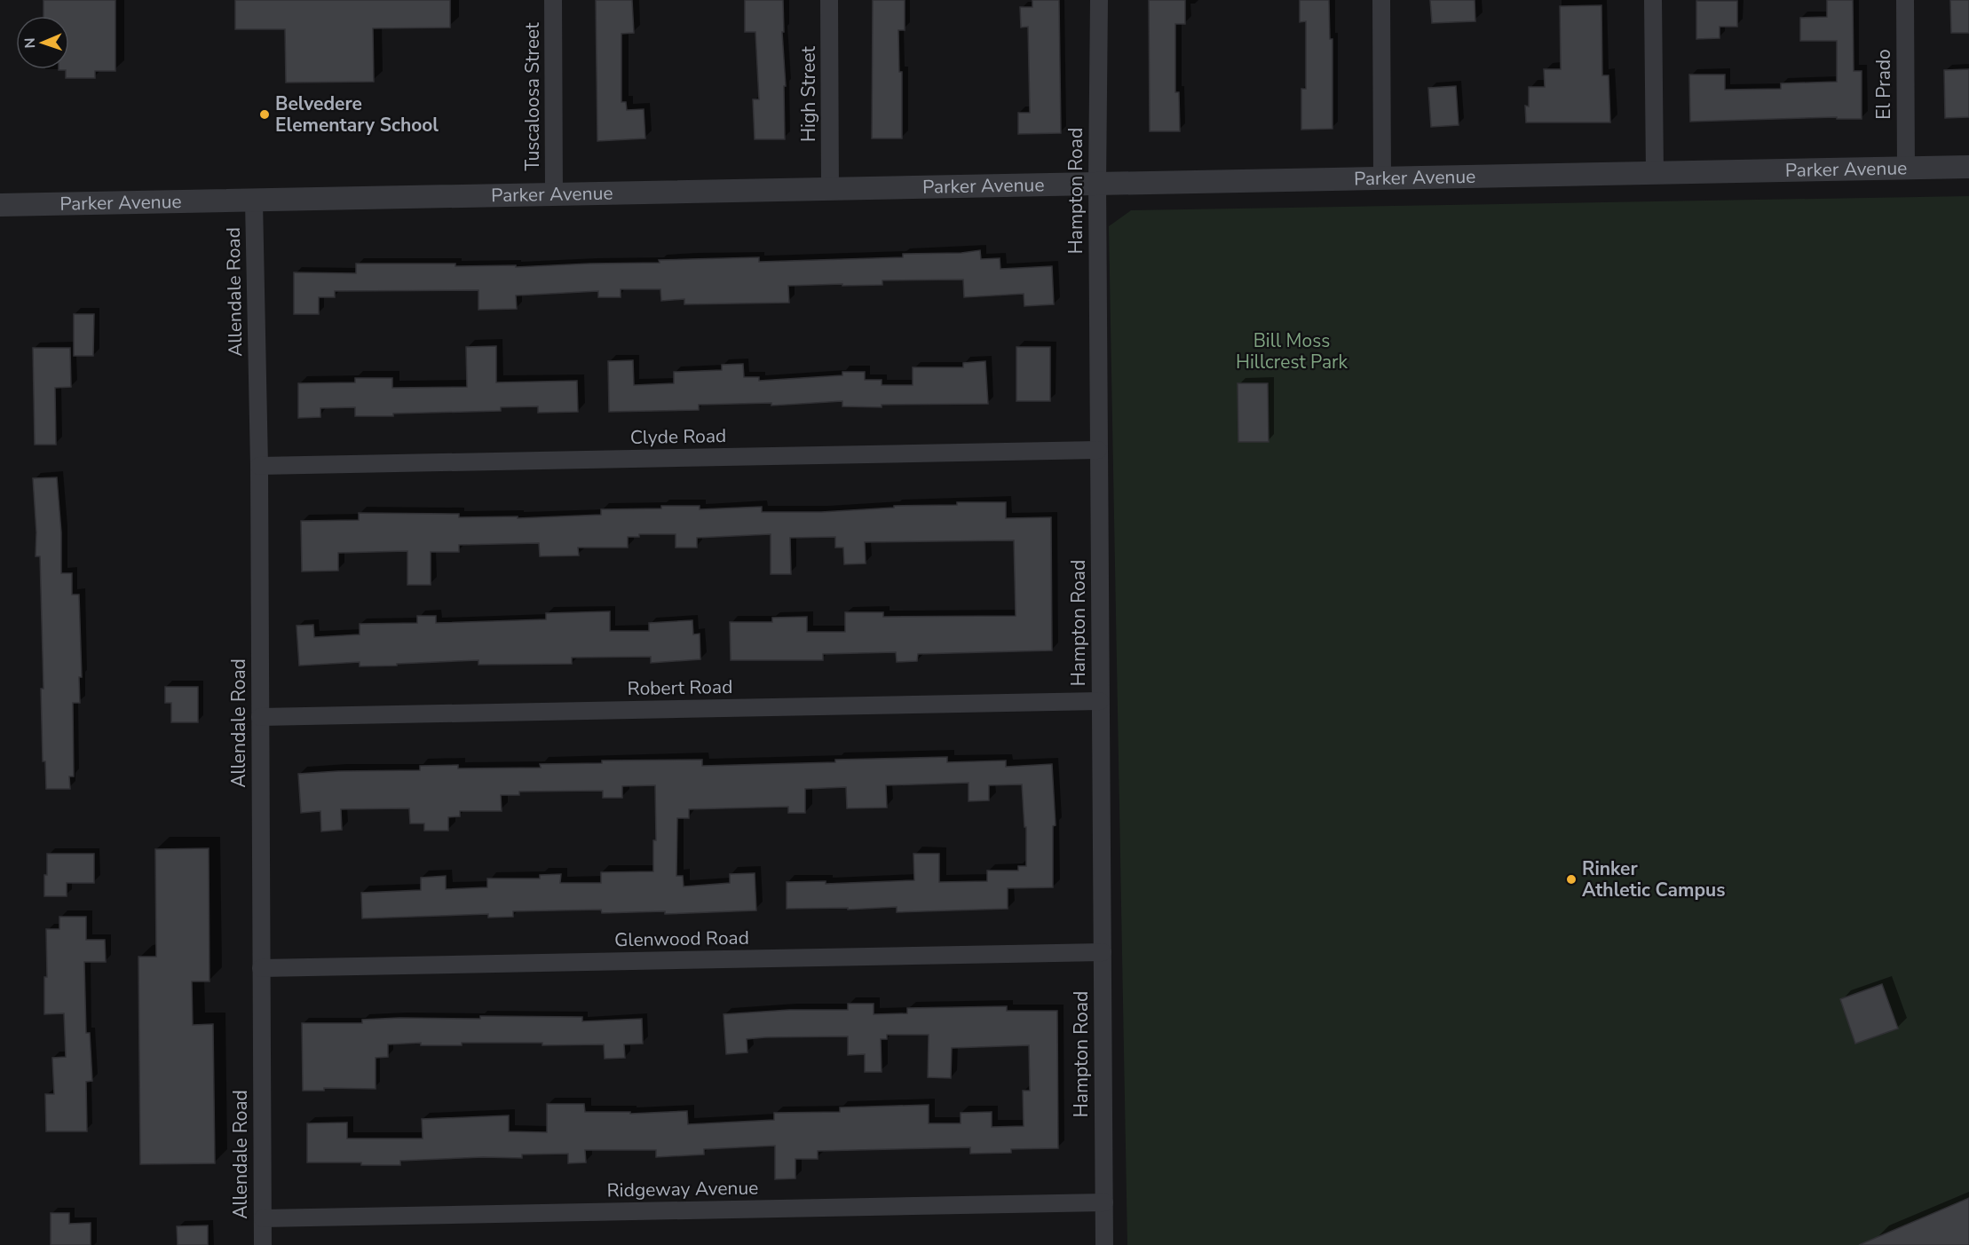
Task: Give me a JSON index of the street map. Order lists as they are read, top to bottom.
{
  "streets": {
    "street": [
      "El Prado",
      "High Street",
      "Tuscaloosa Street",
      "Parker Avenue",
      "Hampton Road",
      "Allendale Road",
      "Clyde Road",
      "Robert Road",
      "Glenwood Road",
      "Ridgeway Avenue"
    ]
  },
  "crossings": [
    ["El Prado", "Parker Avenue"],
    ["High Street", "Parker Avenue"],
    ["Tuscaloosa Street", "Parker Avenue"],
    ["Parker Avenue", "Hampton Road"],
    ["Parker Avenue", "Allendale Road"],
    ["Hampton Road", "Clyde Road"],
    ["Hampton Road", "Robert Road"],
    ["Hampton Road", "Glenwood Road"],
    ["Hampton Road", "Ridgeway Avenue"],
    ["Allendale Road", "Clyde Road"],
    ["Allendale Road", "Robert Road"],
    ["Allendale Road", "Glenwood Road"],
    ["Allendale Road", "Ridgeway Avenue"]
  ],
  "parks": ["Bill Moss Hillcrest Park"],
  "places": ["Belvedere Elementary School", "Rinker Athletic Campus"],
  "north": "left"
}
